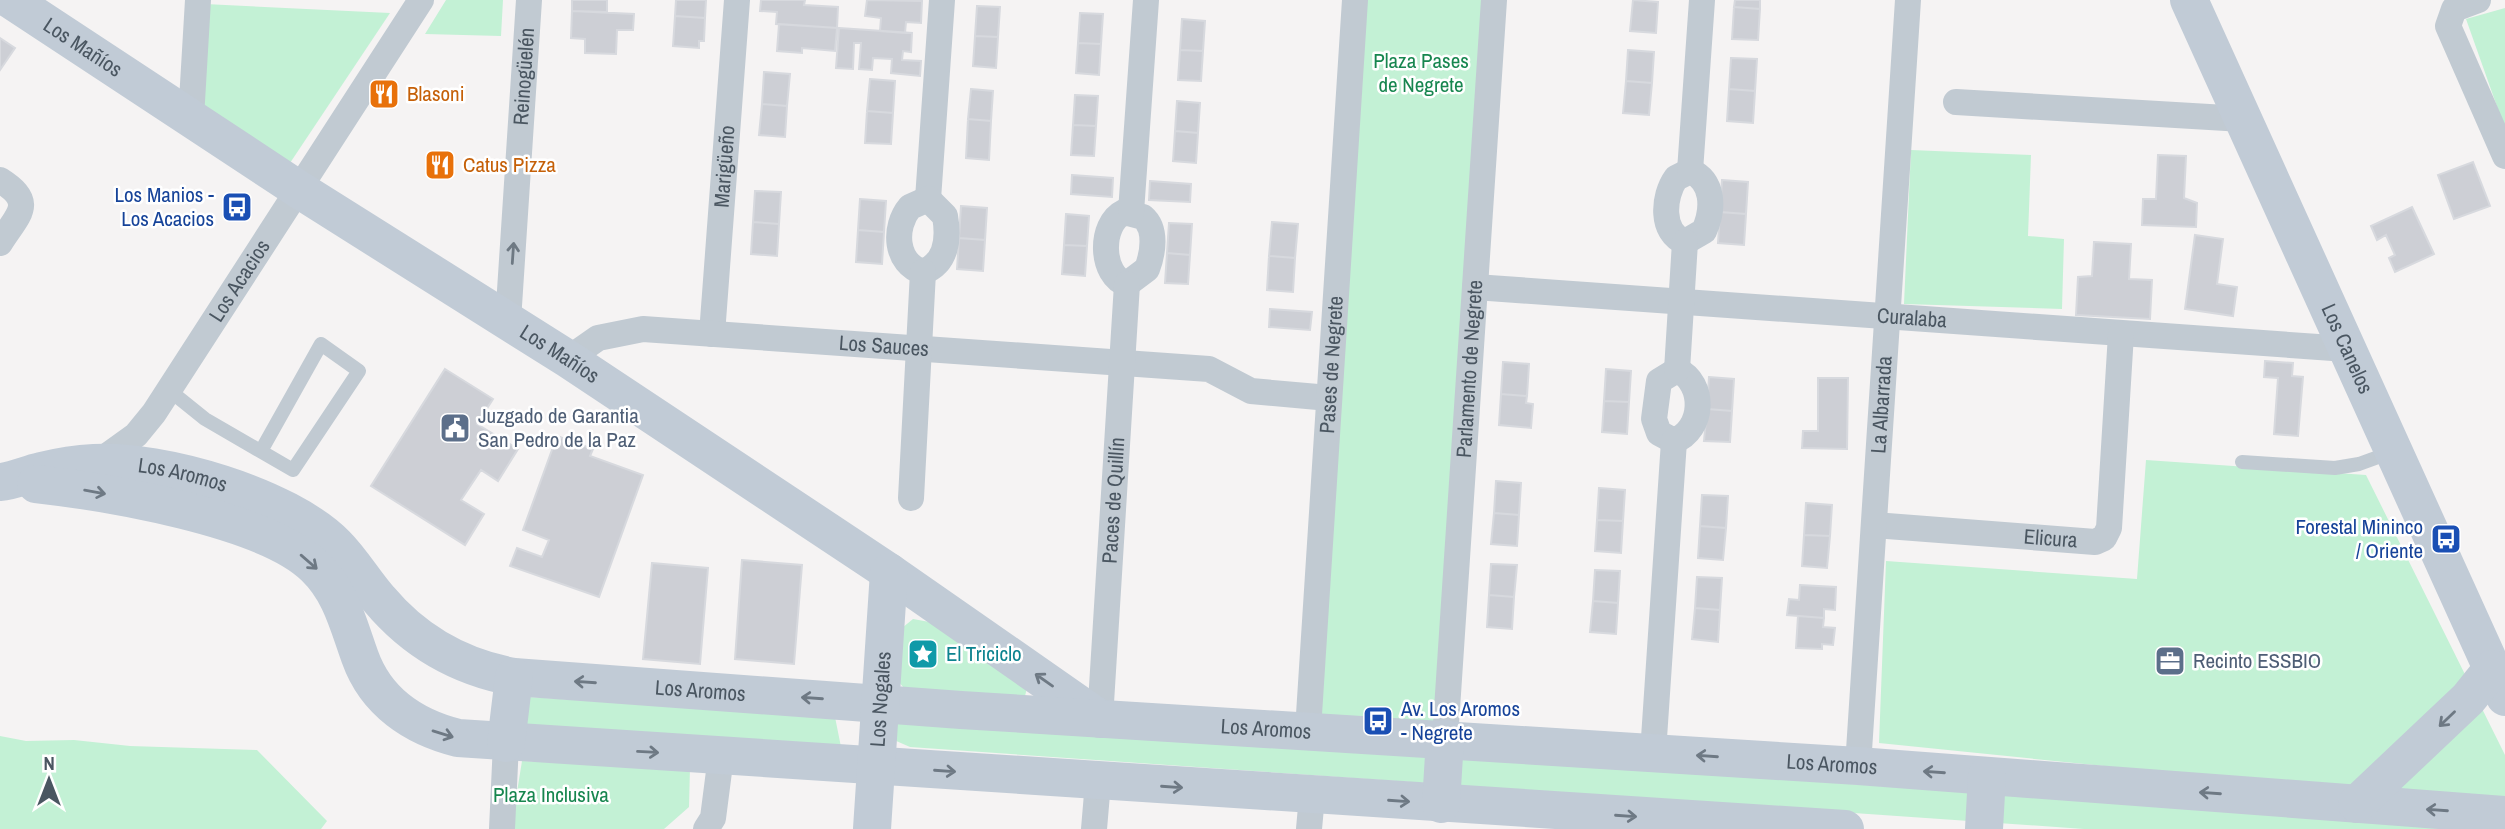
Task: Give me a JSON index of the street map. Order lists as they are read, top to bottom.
{
  "streets": {
    "main road": [
      "Los Mañíos",
      "Los Acacios",
      "Los Canelos",
      "Los Aromos",
      "Los Nogales"
    ],
    "street": [
      "Reinogüelén",
      "Marigüeño",
      "Curalaba",
      "Los Sauces",
      "Pases de Negrete",
      "Parlamento de Negrete",
      "La Albarrada",
      "Paces de Quillín",
      "Elicura"
    ]
  },
  "crossings": [
    ["Los Mañíos", "Reinogüelén"],
    ["Los Mañíos", "Los Acacios"],
    ["Los Mañíos", "Los Sauces"],
    ["Los Mañíos", "Los Aromos"],
    ["Los Mañíos", "Paces de Quillín"],
    ["Los Mañíos", "Los Nogales"],
    ["Marigüeño", "Los Sauces"],
    ["Los Acacios", "Los Aromos"],
    ["Curalaba", "Los Canelos"],
    ["Curalaba", "Parlamento de Negrete"],
    ["Curalaba", "La Albarrada"],
    ["Curalaba", "Elicura"],
    ["Los Sauces", "Pases de Negrete"],
    ["Los Sauces", "Paces de Quillín"],
    ["Pases de Negrete", "Los Aromos"],
    ["Parlamento de Negrete", "Los Aromos"],
    ["La Albarrada", "Los Aromos"],
    ["La Albarrada", "Elicura"],
    ["Los Aromos", "Paces de Quillín"],
    ["Los Aromos", "Los Nogales"]
  ],
  "one_way": ["Reinogüelén"],
  "parks": ["Plaza Pases de Negrete", "Plaza Inclusiva"],
  "places": {
    "restaurant": ["Blasoni", "Catus Pizza"],
    "bus stop": ["Los Manios - Los Acacios", "Forestal Mininco / Oriente", "Av. Los Aromos - Negrete"],
    "public building": ["Juzgado de Garantia San Pedro de la Paz"],
    "place": ["El Triciclo"],
    "office": ["Recinto ESSBIO"]
  },
  "north": "top"
}
